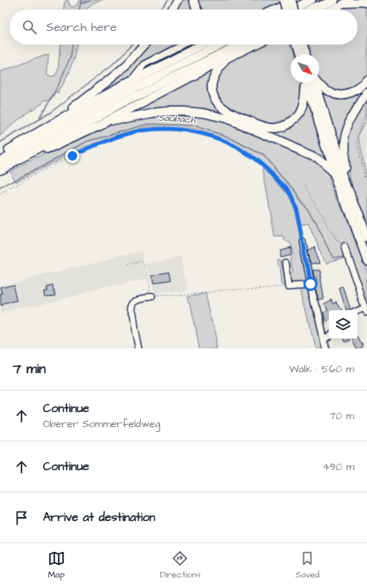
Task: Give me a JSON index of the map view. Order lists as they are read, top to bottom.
{
  "water": ["Saubach"],
  "north": "bottom right",
  "page": {
    "search": "Search here",
    "heading": ["7 min", "Walk · 560 m"],
    "list": [
      ["Continue", "Oberer Sommerfeldweg", "70 m"],
      ["Continue", "490 m"],
      "Arrive at destination"
    ],
    "nav": ["Map", "Directions", "Saved"]
  }
}
